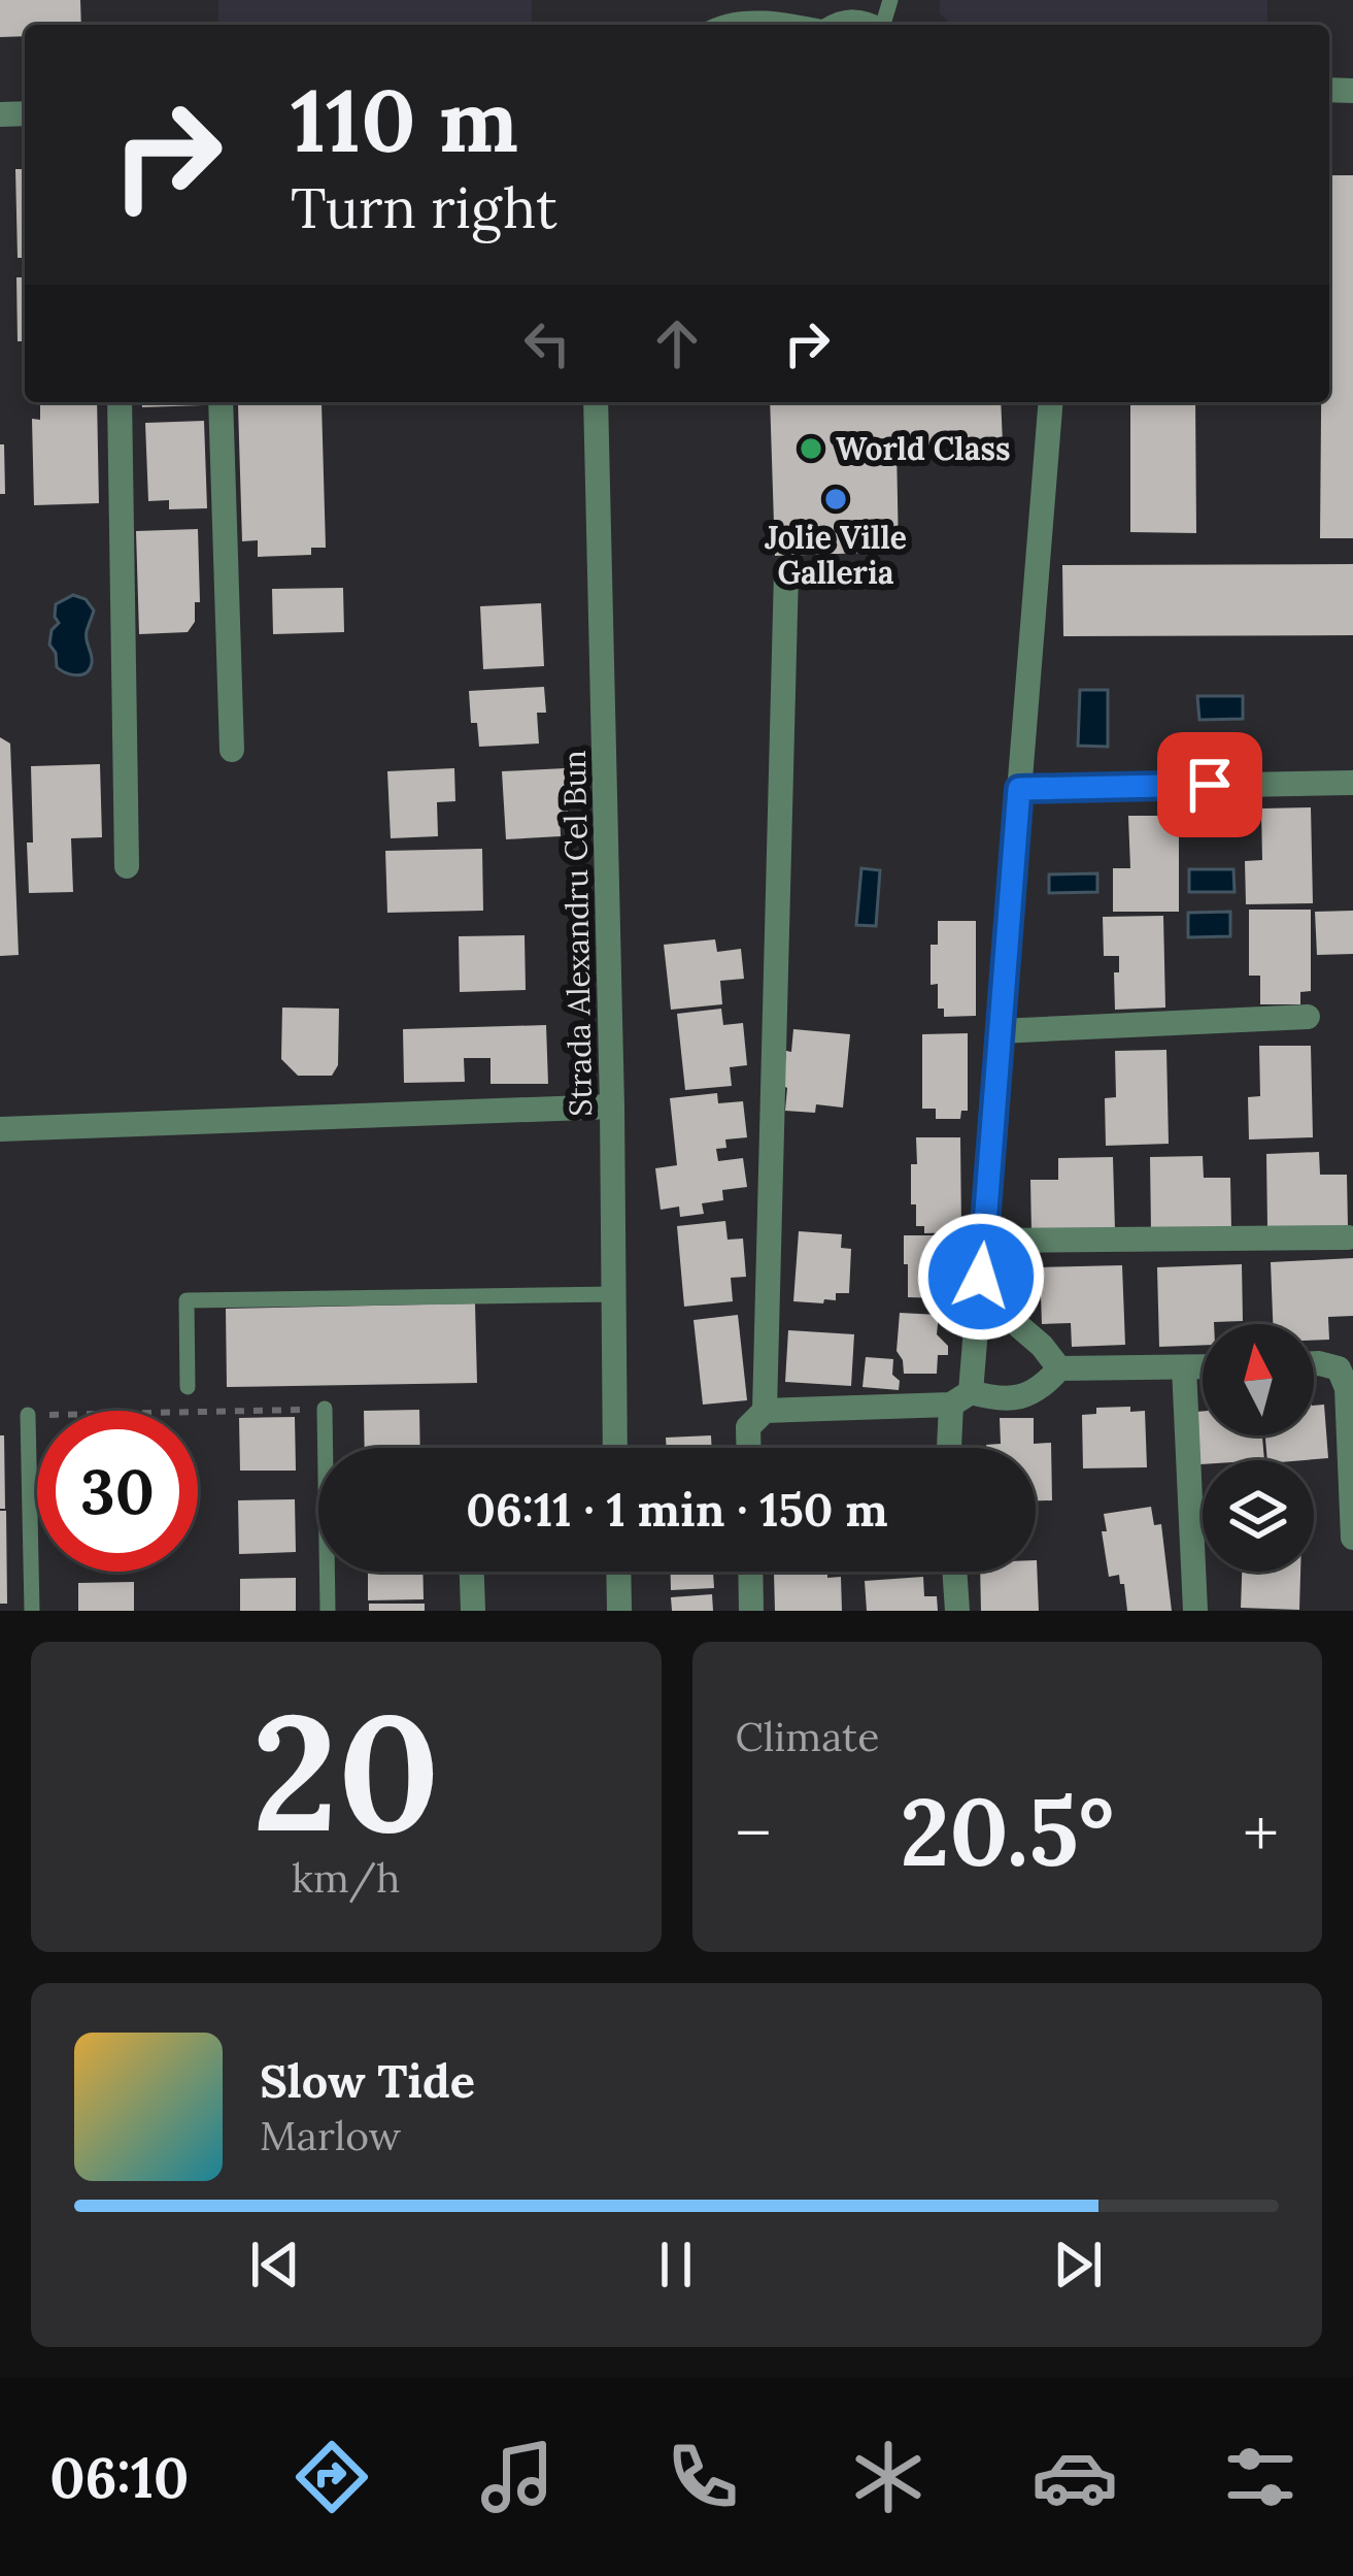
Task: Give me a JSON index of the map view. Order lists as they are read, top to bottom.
{
  "streets": {
    "street": ["Strada Alexandru Cel Bun"]
  },
  "places": ["World Class", "Jolie Ville Galleria"],
  "north": "top",
  "page": {
    "turn": ["110 m", "Turn right"],
    "limit": "30",
    "trip": "06:11 · 1 min · 150 m",
    "tile": [
      ["20", "km/h"],
      "Climate"
    ],
    "heat": ["−", "20.5°", "+"],
    "song": ["Slow Tide", "Marlow"],
    "tabs": "06:10"
  }
}
